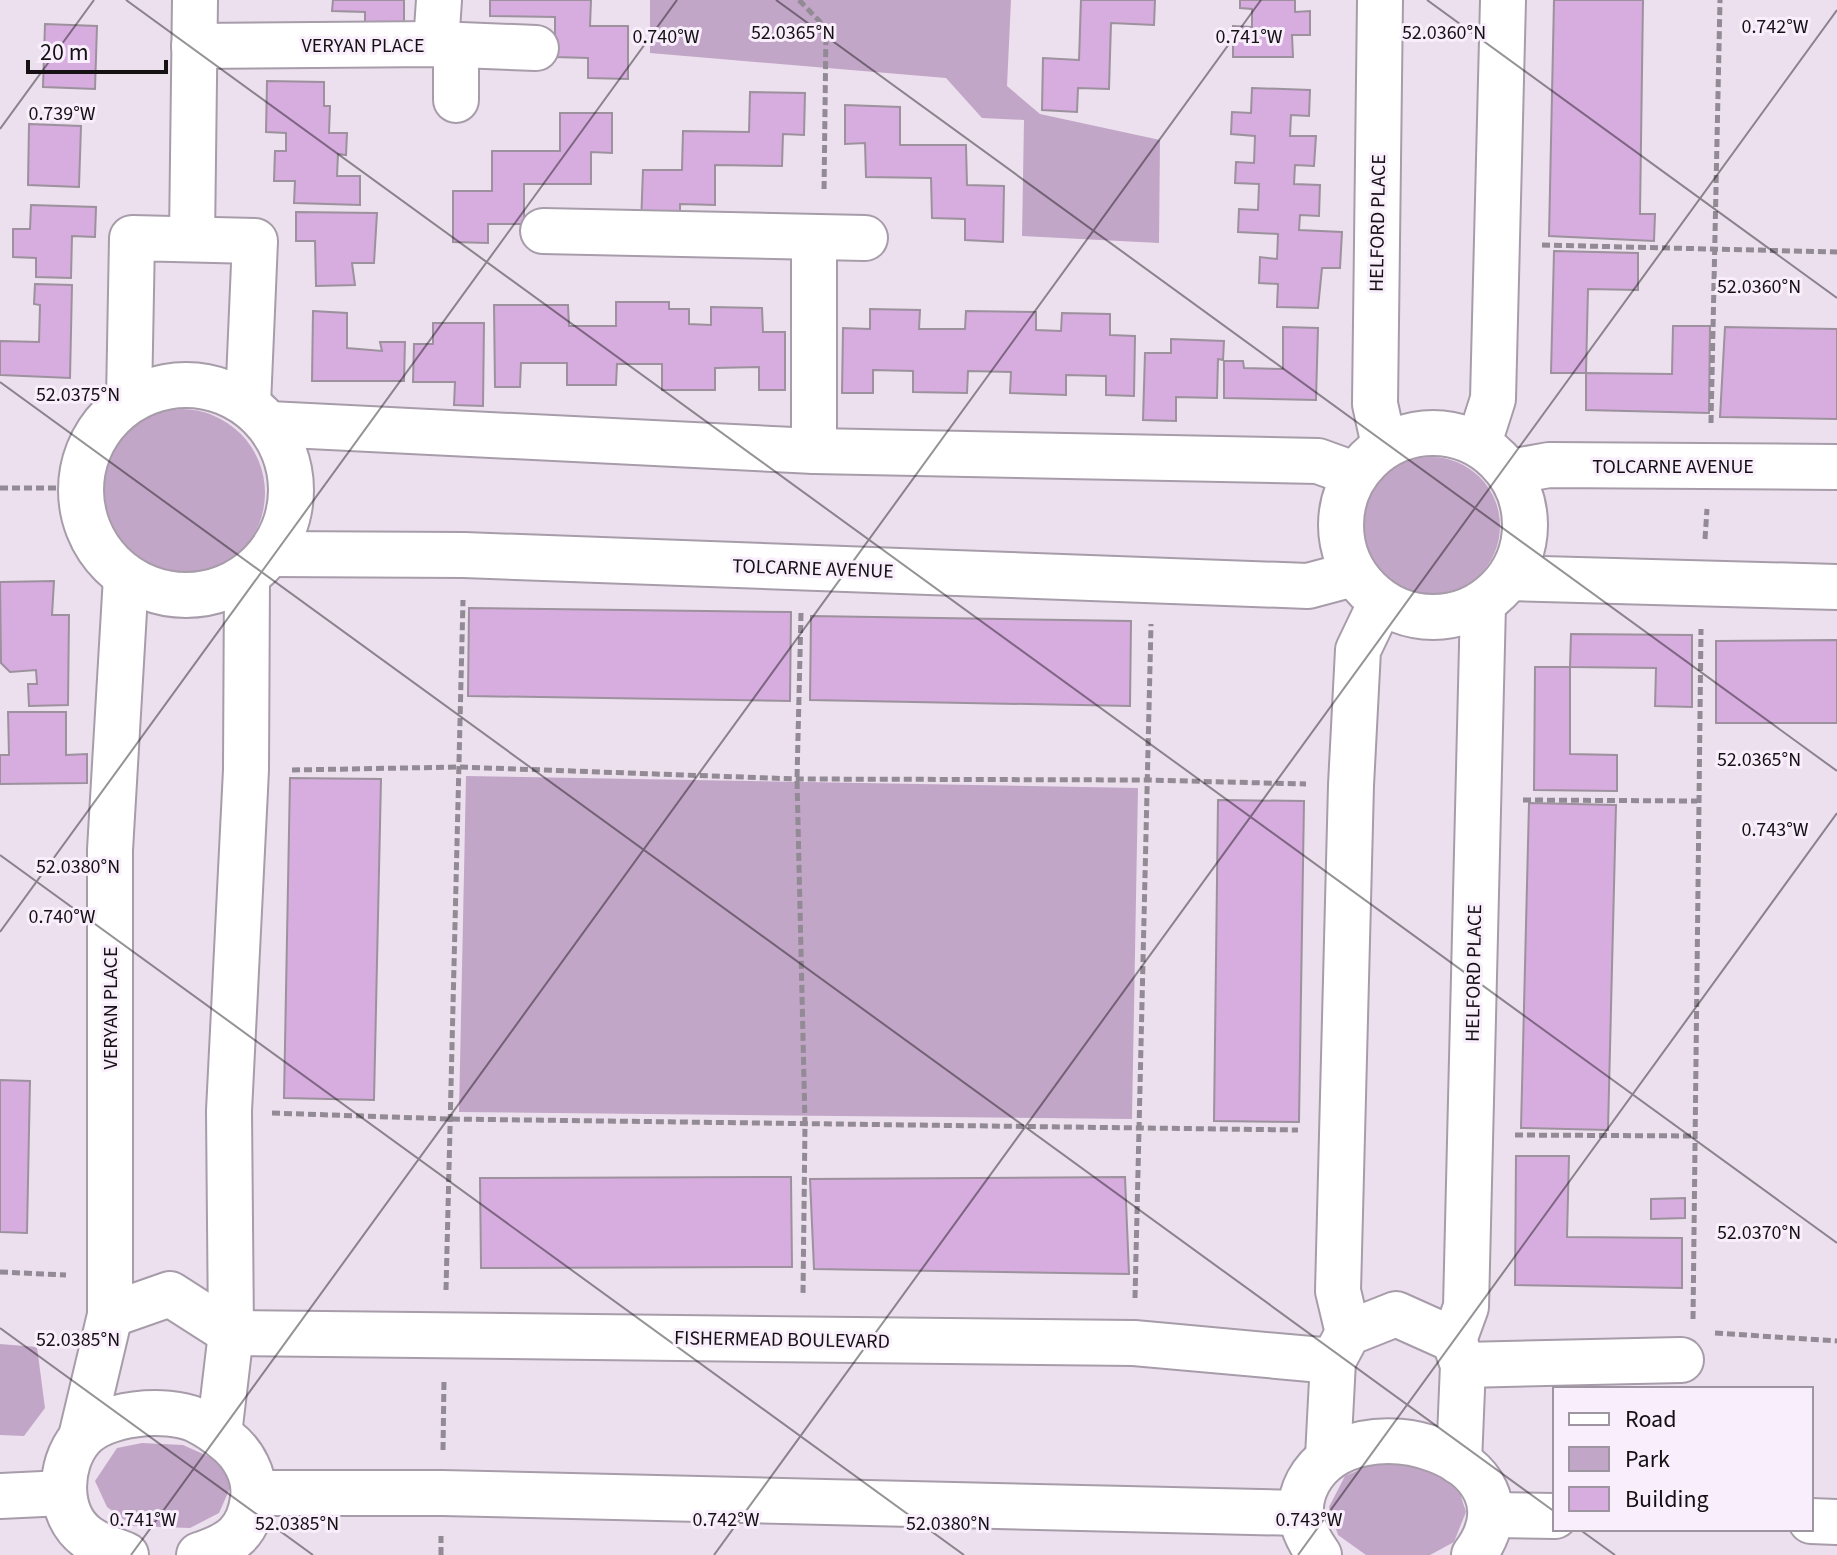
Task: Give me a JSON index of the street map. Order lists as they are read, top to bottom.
{
  "streets": {
    "street": [
      "VERYAN PLACE",
      "HELFORD PLACE",
      "TOLCARNE AVENUE",
      "FISHERMEAD BOULEVARD"
    ]
  },
  "crossings": [
    ["VERYAN PLACE", "TOLCARNE AVENUE"],
    ["HELFORD PLACE", "TOLCARNE AVENUE"]
  ],
  "legend": ["Road", "Park", "Building"],
  "scale_bar": "20 m",
  "coordinates": [
    "0.742°W",
    "52.0365°N",
    "52.0360°N",
    "0.740°W",
    "0.741°W",
    "0.739°W",
    "52.0375°N",
    "0.743°W",
    "52.0380°N",
    "52.0370°N",
    "52.0385°N"
  ]
}
